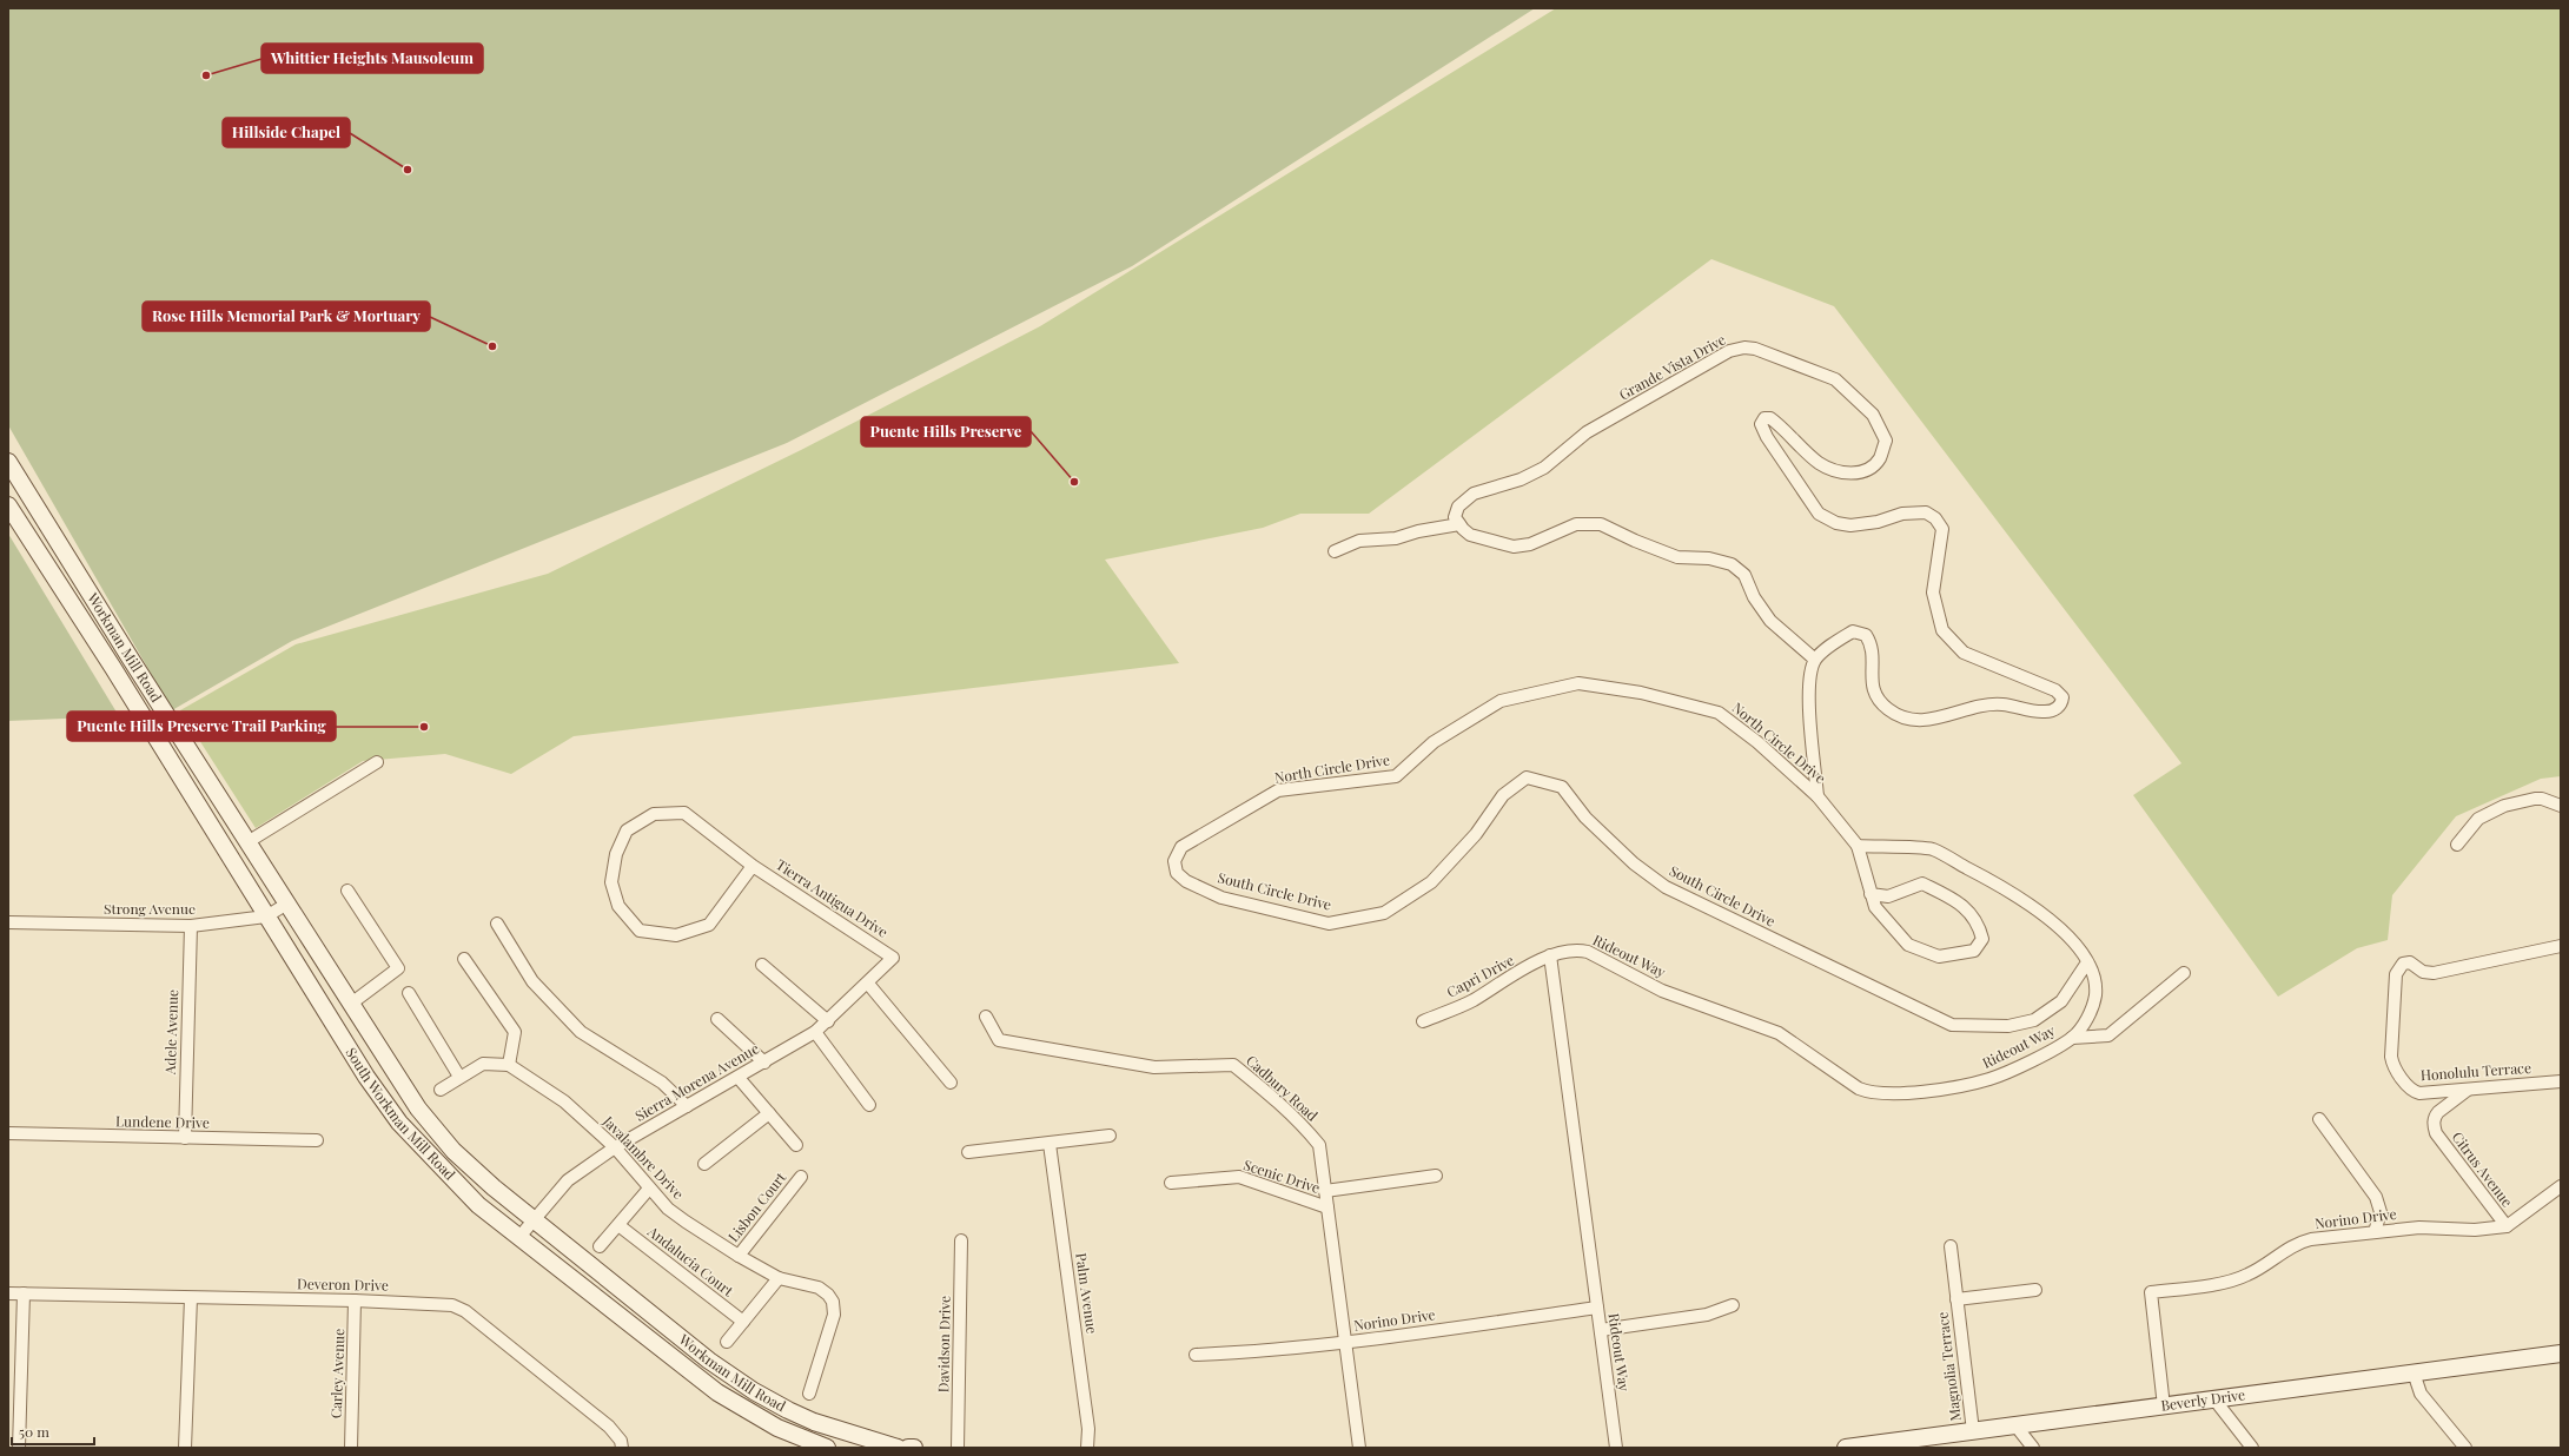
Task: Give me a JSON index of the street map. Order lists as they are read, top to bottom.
{
  "streets": {
    "main road": ["Workman Mill Road", "South Workman Mill Road", "Beverly Drive"],
    "street": [
      "Grande Vista Drive",
      "North Circle Drive",
      "South Circle Drive",
      "Tierra Antigua Drive",
      "Strong Avenue",
      "Rideout Way",
      "Capri Drive",
      "Adele Avenue",
      "Honolulu Terrace",
      "Sierra Morena Avenue",
      "Cadbury Road",
      "Lundene Drive",
      "Javalambre Drive",
      "Citrus Avenue",
      "Scenic Drive",
      "Lisbon Court",
      "Norino Drive",
      "Andalucia Court",
      "Deveron Drive",
      "Palm Avenue",
      "Davidson Drive",
      "Magnolia Terrace",
      "Carley Avenue"
    ]
  },
  "crossings": [
    ["Workman Mill Road", "Strong Avenue"],
    ["Workman Mill Road", "South Workman Mill Road"],
    ["North Circle Drive", "South Circle Drive"],
    ["Tierra Antigua Drive", "Sierra Morena Avenue"],
    ["Strong Avenue", "Adele Avenue"],
    ["Strong Avenue", "South Workman Mill Road"],
    ["Rideout Way", "Capri Drive"],
    ["Rideout Way", "Norino Drive"],
    ["Adele Avenue", "Lundene Drive"],
    ["Honolulu Terrace", "Citrus Avenue"],
    ["Sierra Morena Avenue", "South Workman Mill Road"],
    ["Sierra Morena Avenue", "Javalambre Drive"],
    ["Cadbury Road", "Scenic Drive"],
    ["Cadbury Road", "Norino Drive"],
    ["Javalambre Drive", "Lisbon Court"],
    ["Citrus Avenue", "Norino Drive"],
    ["Norino Drive", "Beverly Drive"],
    ["Deveron Drive", "Carley Avenue"],
    ["Magnolia Terrace", "Beverly Drive"]
  ],
  "places": [
    "Whittier Heights Mausoleum",
    "Hillside Chapel",
    "Rose Hills Memorial Park & Mortuary",
    "Puente Hills Preserve",
    "Puente Hills Preserve Trail Parking"
  ],
  "scale_bar": "50 m"
}
